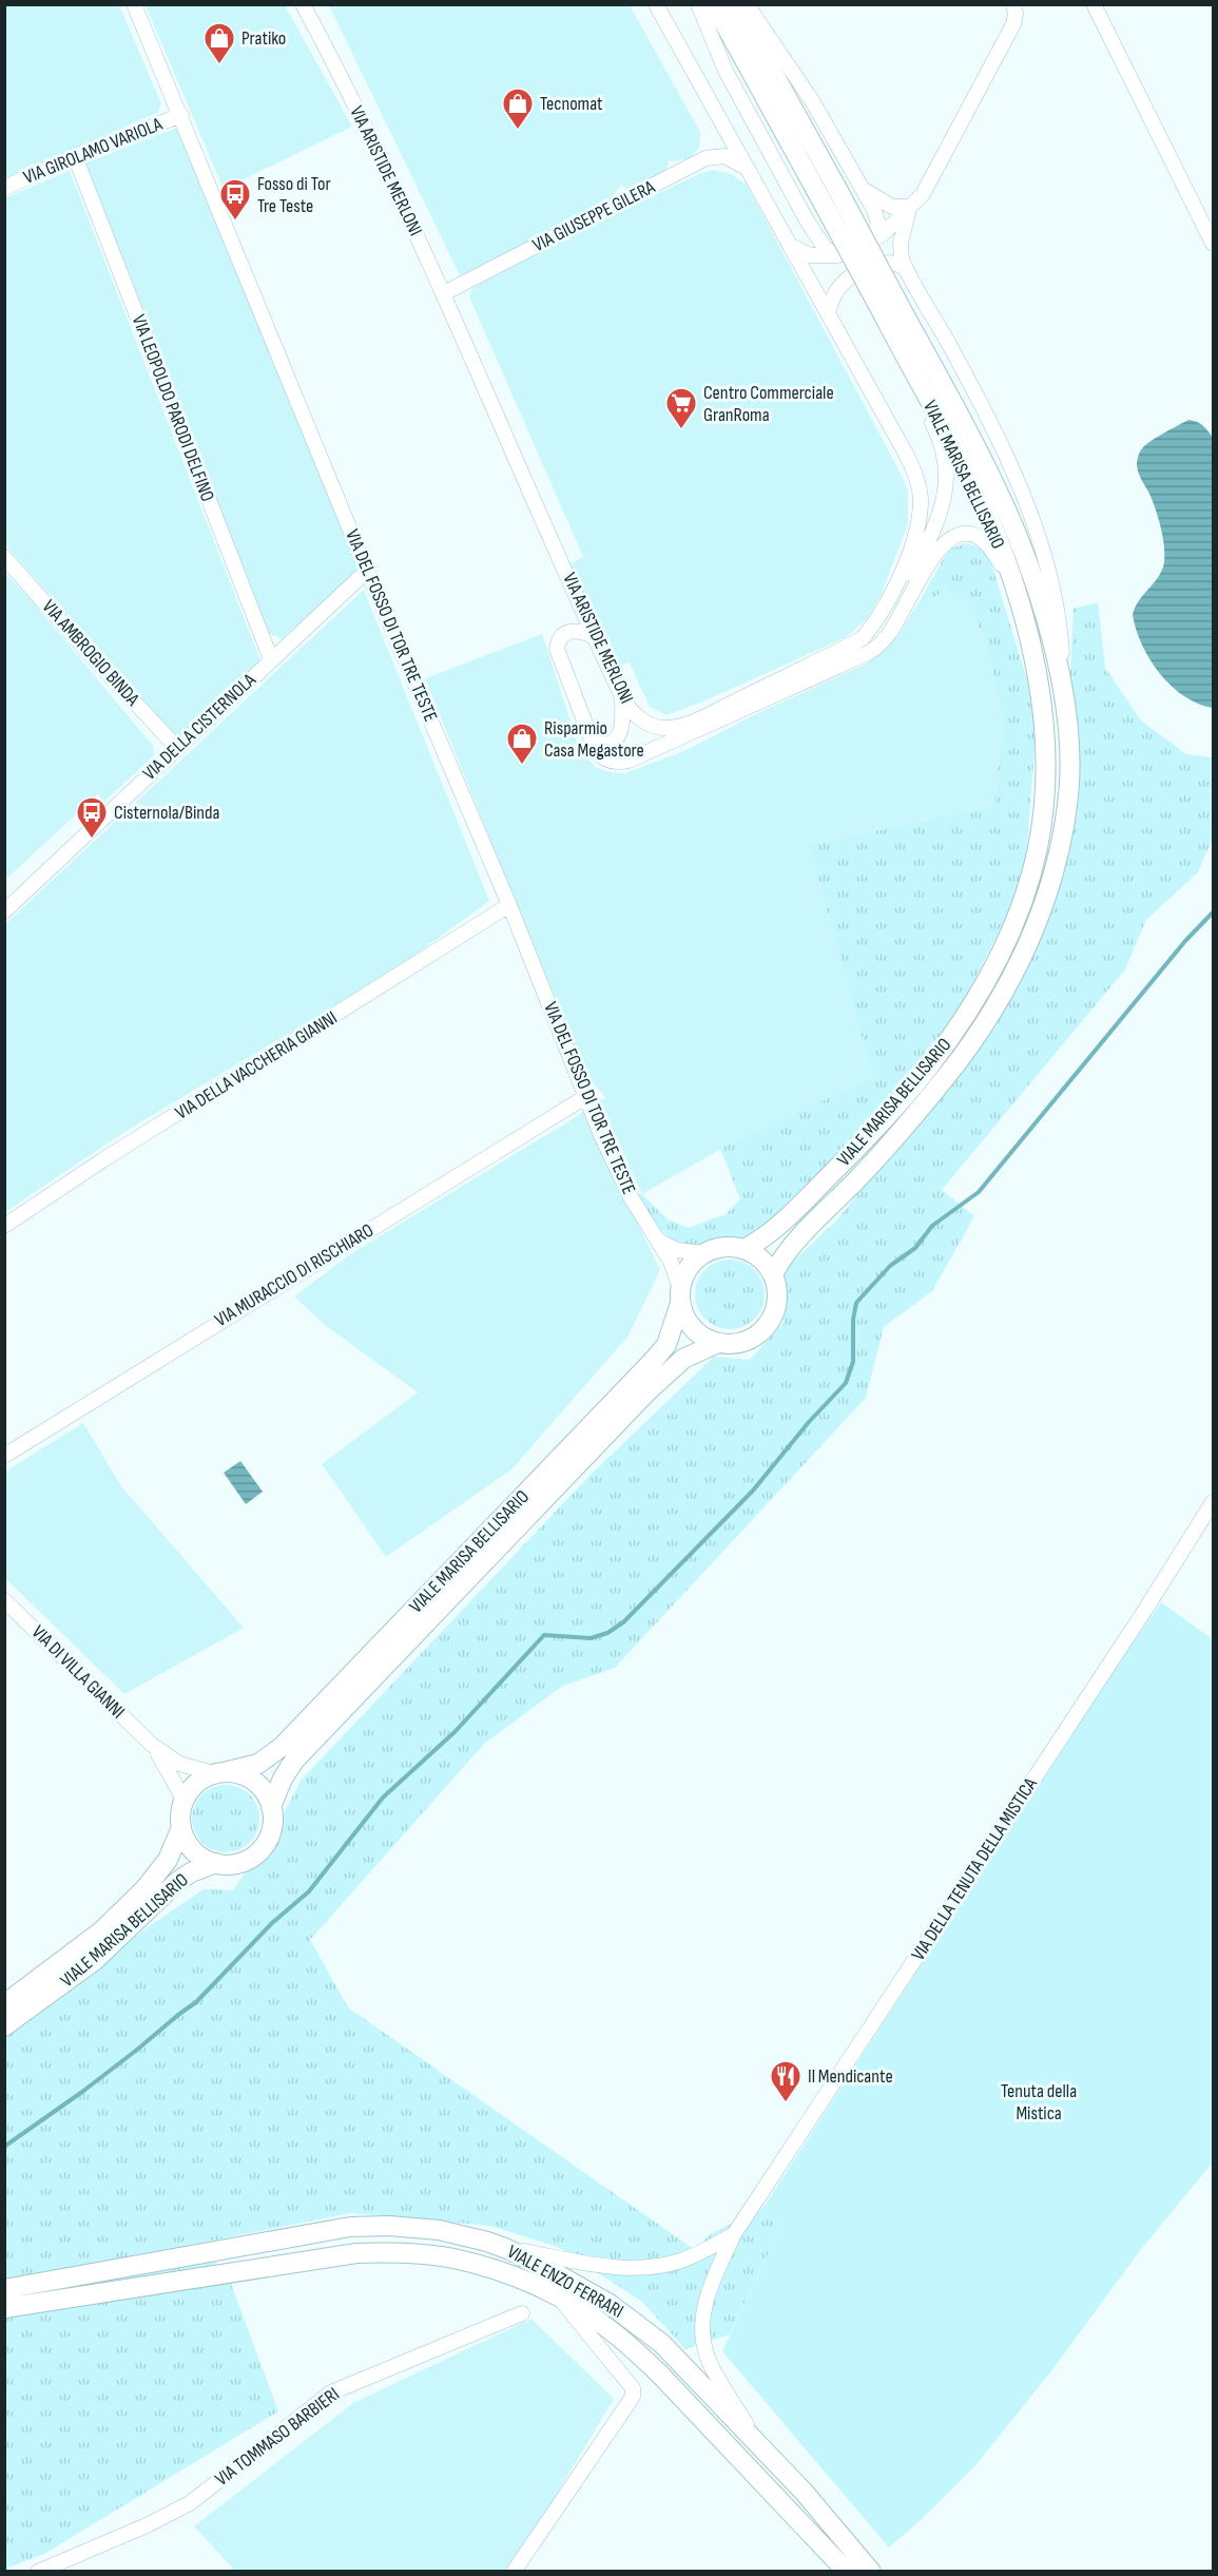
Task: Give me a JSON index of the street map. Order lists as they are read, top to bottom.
{
  "streets": {
    "main road": ["VIALE MARISA BELLISARIO", "VIALE ENZO FERRARI"],
    "street": [
      "VIA GIROLAMO VARIOLA",
      "VIA ARISTIDE MERLONI",
      "VIA GIUSEPPE GILERA",
      "VIA LEOPOLDO PARODI DELFINO",
      "VIA DEL FOSSO DI TOR TRE TESTE",
      "VIA AMBROGIO BINDA",
      "VIA DELLA CISTERNOLA",
      "VIA DELLA VACCHERIA GIANNI",
      "VIA MURACCIO DI RISCHIARO",
      "VIA DI VILLA GIANNI",
      "VIA DELLA TENUTA DELLA MISTICA",
      "VIA TOMMASO BARBIERI"
    ]
  },
  "crossings": [
    ["VIA GIROLAMO VARIOLA", "VIA LEOPOLDO PARODI DELFINO"],
    ["VIA GIROLAMO VARIOLA", "VIA DEL FOSSO DI TOR TRE TESTE"],
    ["VIA ARISTIDE MERLONI", "VIA GIUSEPPE GILERA"],
    ["VIA LEOPOLDO PARODI DELFINO", "VIA DELLA CISTERNOLA"],
    ["VIALE MARISA BELLISARIO", "VIA DEL FOSSO DI TOR TRE TESTE"],
    ["VIALE MARISA BELLISARIO", "VIA DI VILLA GIANNI"],
    ["VIA DEL FOSSO DI TOR TRE TESTE", "VIA DELLA CISTERNOLA"],
    ["VIA DEL FOSSO DI TOR TRE TESTE", "VIA DELLA VACCHERIA GIANNI"],
    ["VIA DEL FOSSO DI TOR TRE TESTE", "VIA MURACCIO DI RISCHIARO"],
    ["VIA AMBROGIO BINDA", "VIA DELLA CISTERNOLA"],
    ["VIA DELLA TENUTA DELLA MISTICA", "VIALE ENZO FERRARI"]
  ],
  "parks": ["Tenuta della Mistica"],
  "places": {
    "shop": ["Pratiko", "Tecnomat", "Risparmio Casa Megastore"],
    "bus stop": ["Fosso di Tor Tre Teste", "Cisternola/Binda"],
    "supermarket": ["Centro Commerciale GranRoma"],
    "restaurant": ["Il Mendicante"]
  }
}
